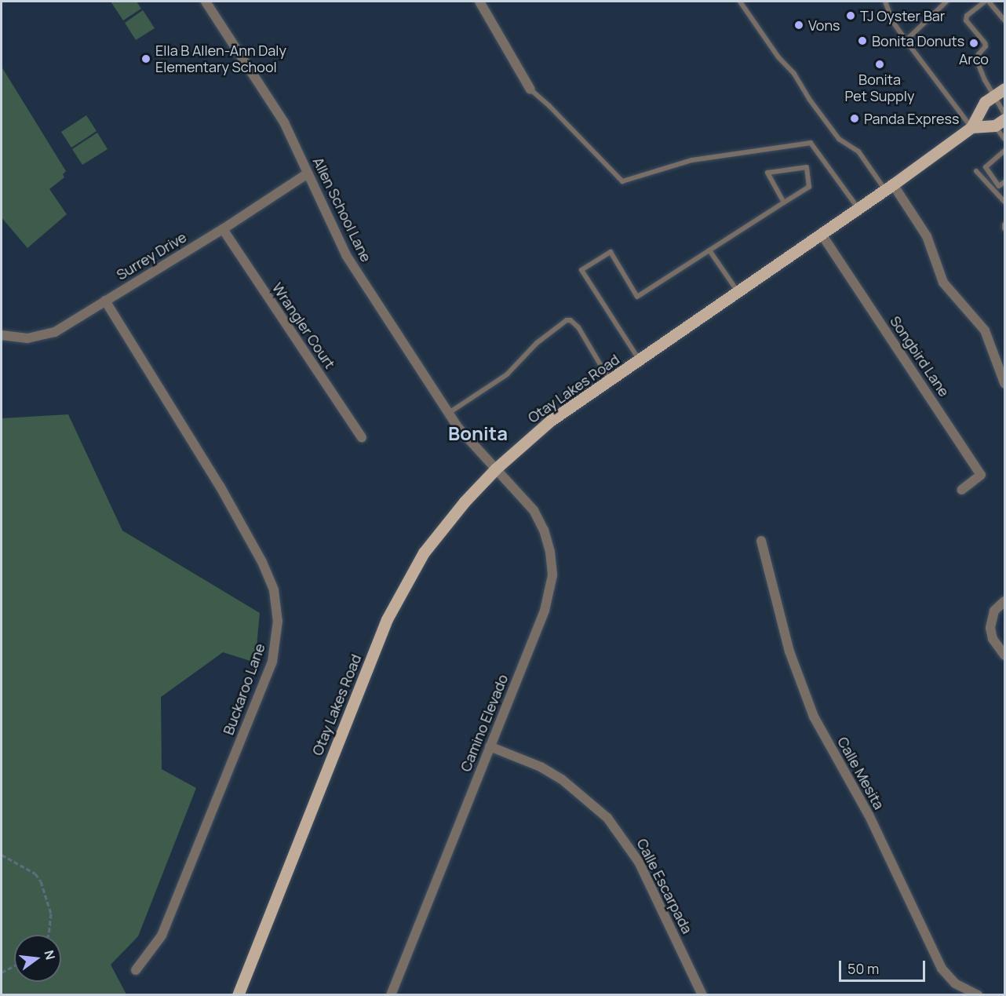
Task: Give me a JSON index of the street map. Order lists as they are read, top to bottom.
{
  "streets": {
    "main road": ["Otay Lakes Road"],
    "street": [
      "Allen School Lane",
      "Surrey Drive",
      "Wrangler Court",
      "Songbird Lane",
      "Buckaroo Lane",
      "Camino Elevado",
      "Calle Mesita",
      "Calle Escarpada"
    ]
  },
  "crossings": [
    ["Allen School Lane", "Surrey Drive"],
    ["Allen School Lane", "Otay Lakes Road"],
    ["Allen School Lane", "Camino Elevado"],
    ["Surrey Drive", "Wrangler Court"],
    ["Surrey Drive", "Buckaroo Lane"],
    ["Songbird Lane", "Otay Lakes Road"],
    ["Otay Lakes Road", "Camino Elevado"],
    ["Camino Elevado", "Calle Escarpada"]
  ],
  "districts": ["Bonita"],
  "places": [
    "TJ Oyster Bar",
    "Vons",
    "Bonita Donuts",
    "Arco",
    "Ella B Allen-Ann Daly Elementary School",
    "Bonita Pet Supply",
    "Panda Express"
  ],
  "scale_bar": "50 m",
  "north": "right"
}
